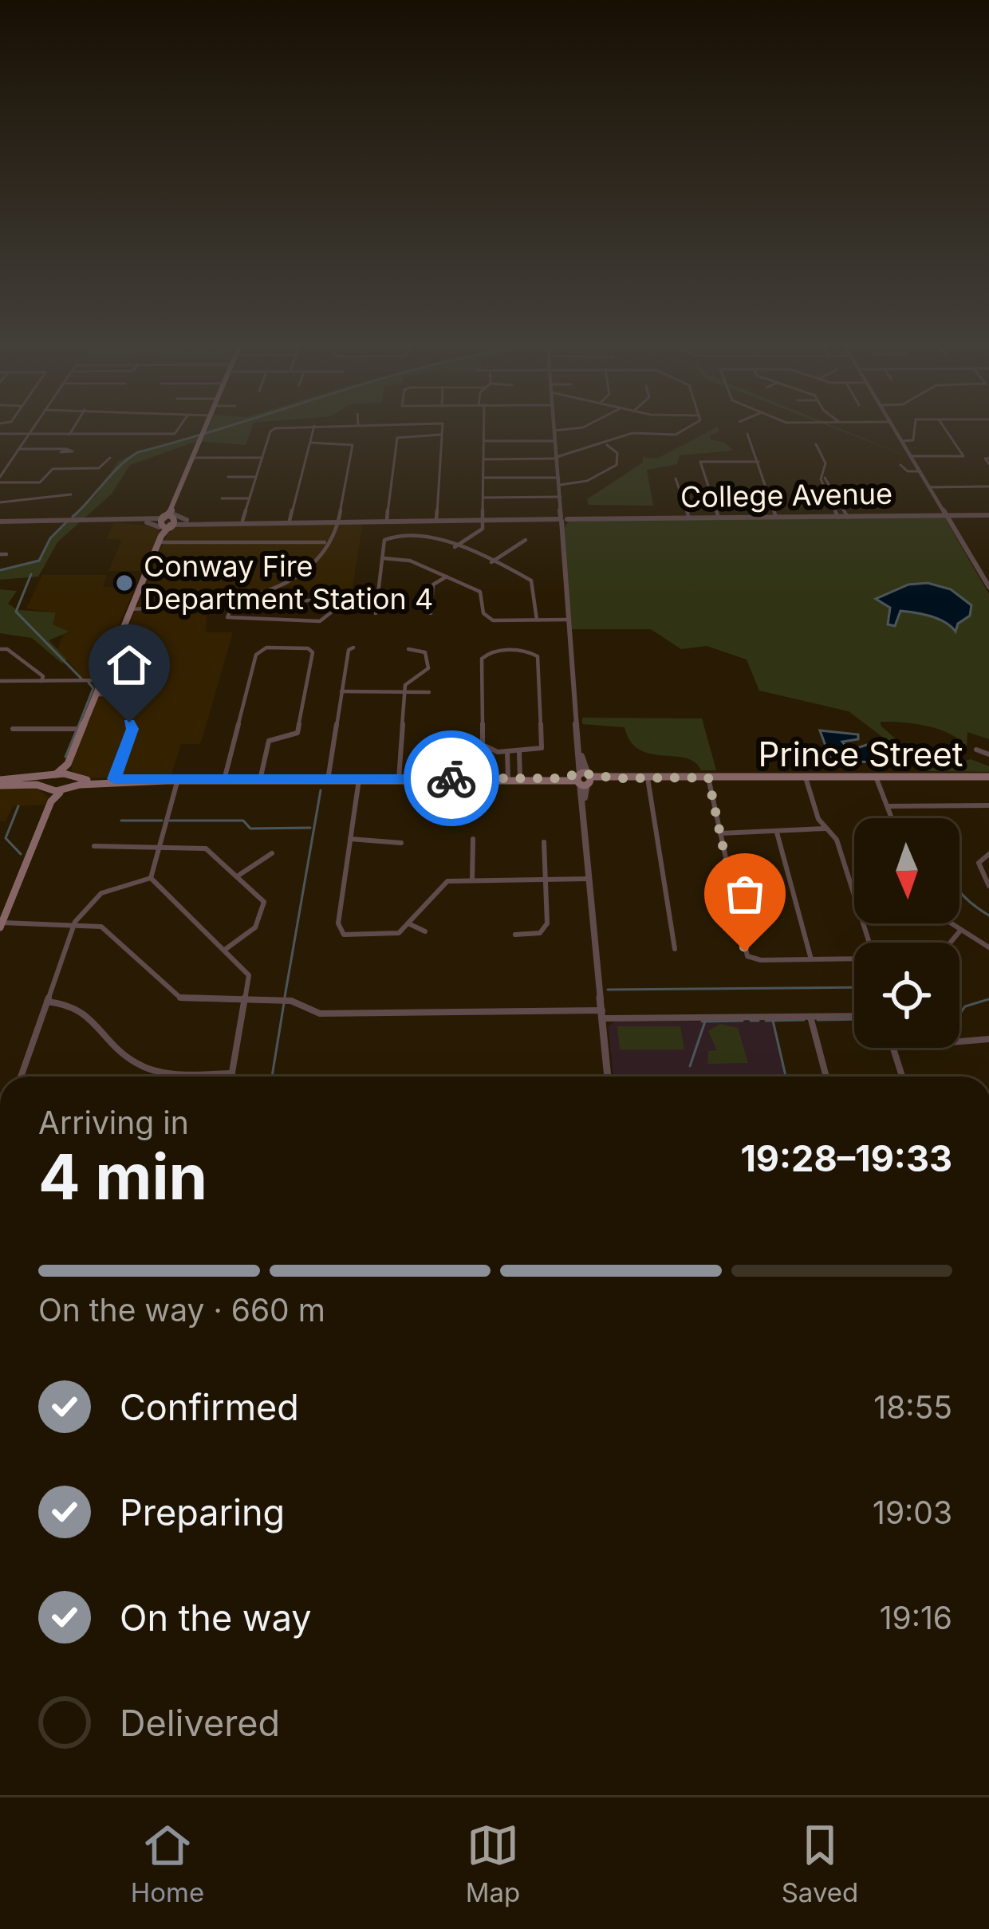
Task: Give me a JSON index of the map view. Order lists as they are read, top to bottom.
{
  "streets": {
    "main road": ["Prince Street"],
    "street": ["College Avenue"]
  },
  "places": ["Conway Fire Department Station 4"],
  "north": "bottom",
  "page": {
    "heading": ["4 min", "Arriving in", "19:28–19:33"],
    "bar": "On the way · 660 m",
    "list": [
      ["Confirmed", "18:55"],
      ["Preparing", "19:03"],
      ["On the way", "19:16"],
      "Delivered"
    ],
    "tabs": ["Home", "Map", "Saved"]
  }
}
